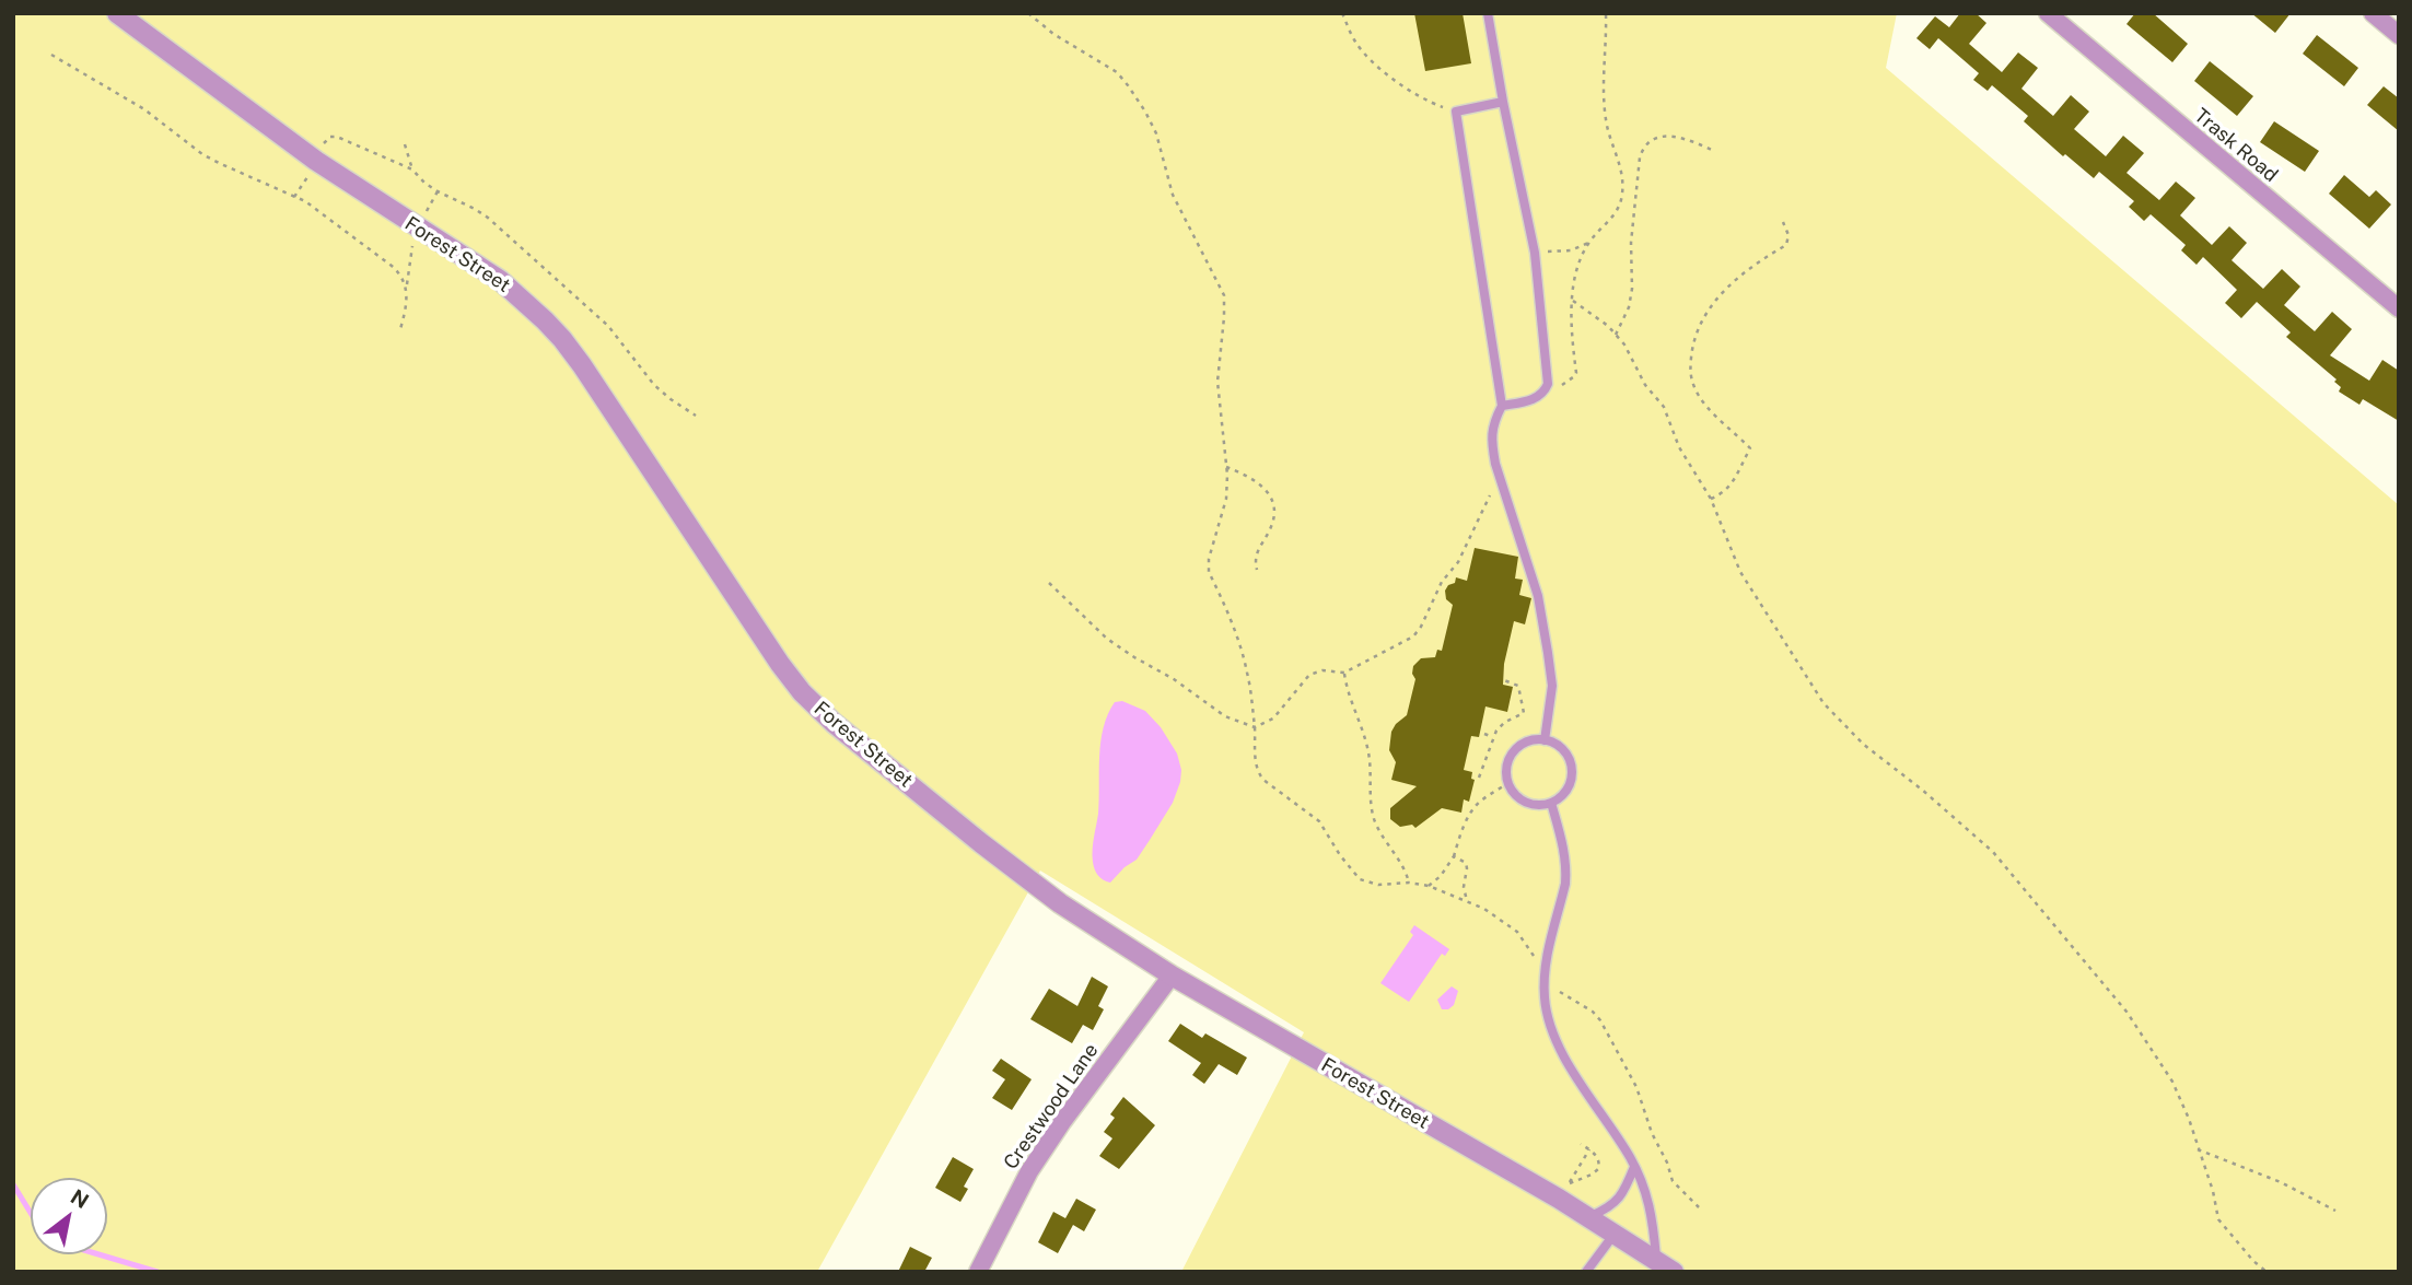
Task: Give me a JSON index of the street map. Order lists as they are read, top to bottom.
{
  "streets": {
    "street": ["Trask Road", "Forest Street", "Crestwood Lane"]
  },
  "crossings": [
    ["Forest Street", "Crestwood Lane"]
  ],
  "north": "top right"
}
